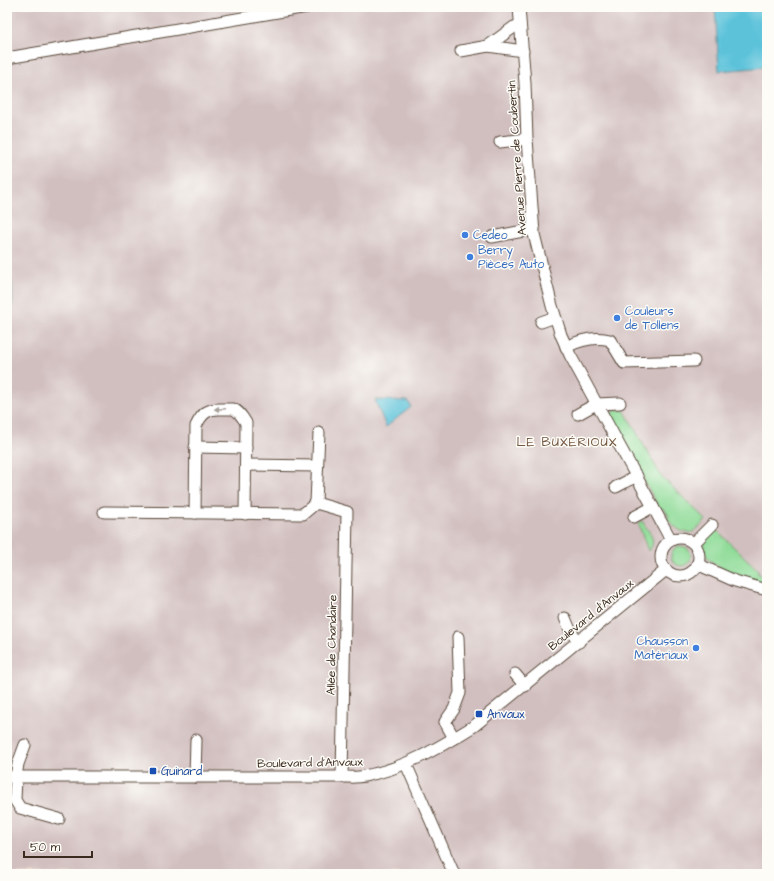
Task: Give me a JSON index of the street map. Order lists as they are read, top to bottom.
{
  "streets": {
    "street": ["Avenue Pierre de Coubertin", "Boulevard d'Anvaux", "Allée de Chandaire"]
  },
  "crossings": [
    ["Avenue Pierre de Coubertin", "Boulevard d'Anvaux"],
    ["Boulevard d'Anvaux", "Allée de Chandaire"]
  ],
  "districts": ["LE BUXÉRIOUX"],
  "places": {
    "other": [
      "Cedeo",
      "Berry Pièces Auto",
      "Couleurs de Tollens",
      "Chausson Matériaux"
    ],
    "transit": ["Anvaux", "Guinard"]
  },
  "scale_bar": "50 m"
}
